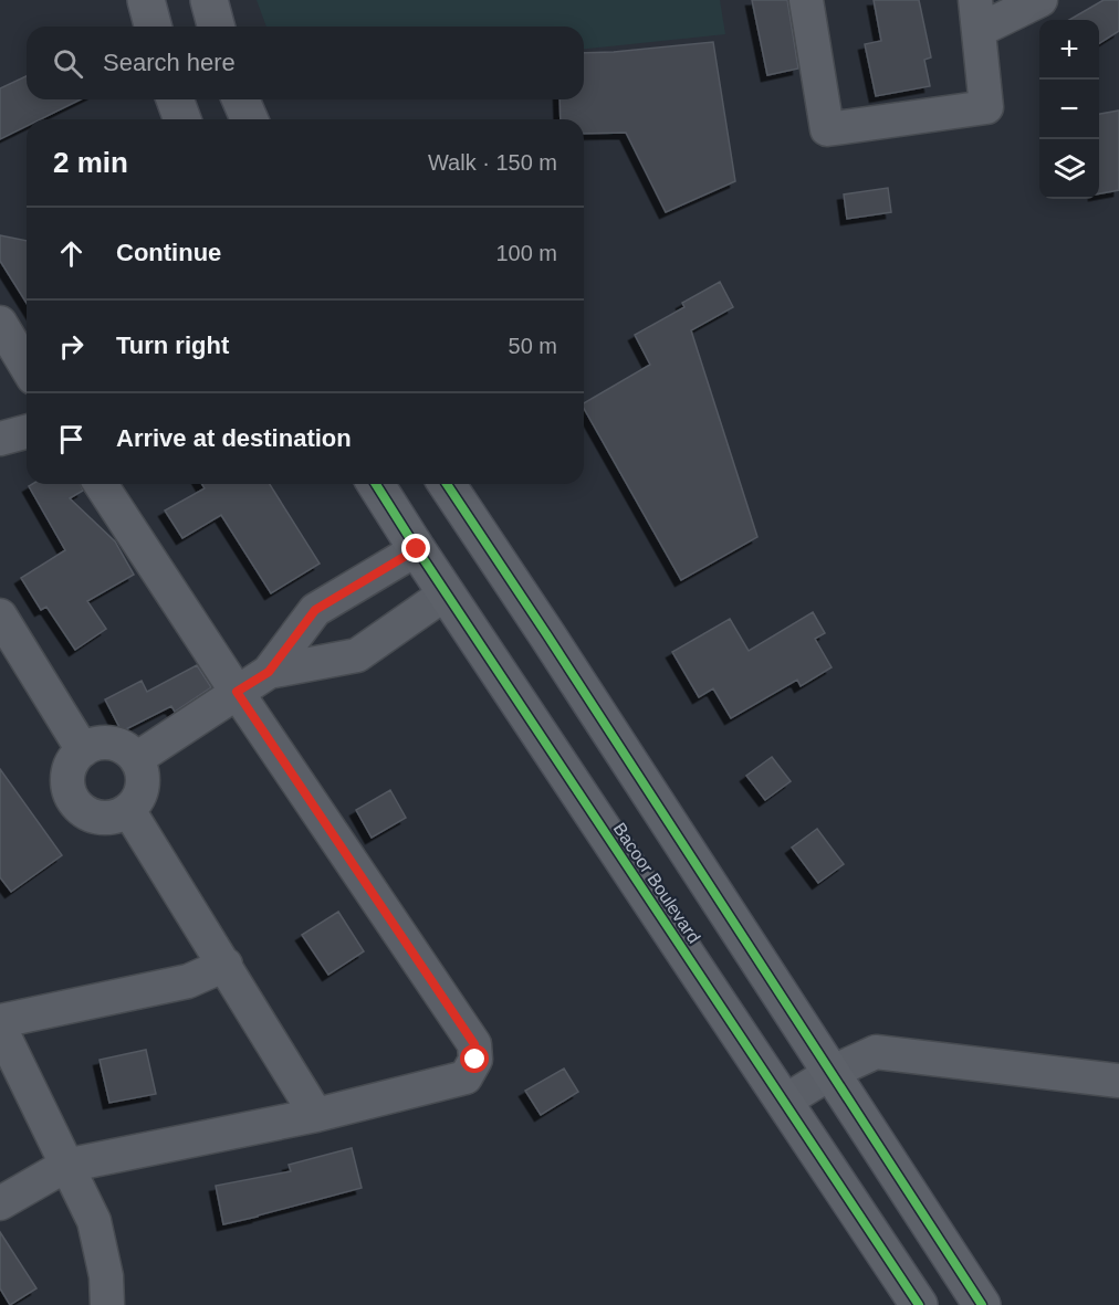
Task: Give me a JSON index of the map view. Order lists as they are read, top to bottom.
{
  "streets": {
    "main road": ["Bacoor Boulevard"]
  },
  "page": {
    "map_buttons": ["+", "−"],
    "search": "Search here",
    "heading": ["2 min", "Walk · 150 m"],
    "list": [
      ["Continue", "100 m"],
      ["Turn right", "50 m"],
      "Arrive at destination"
    ]
  }
}
